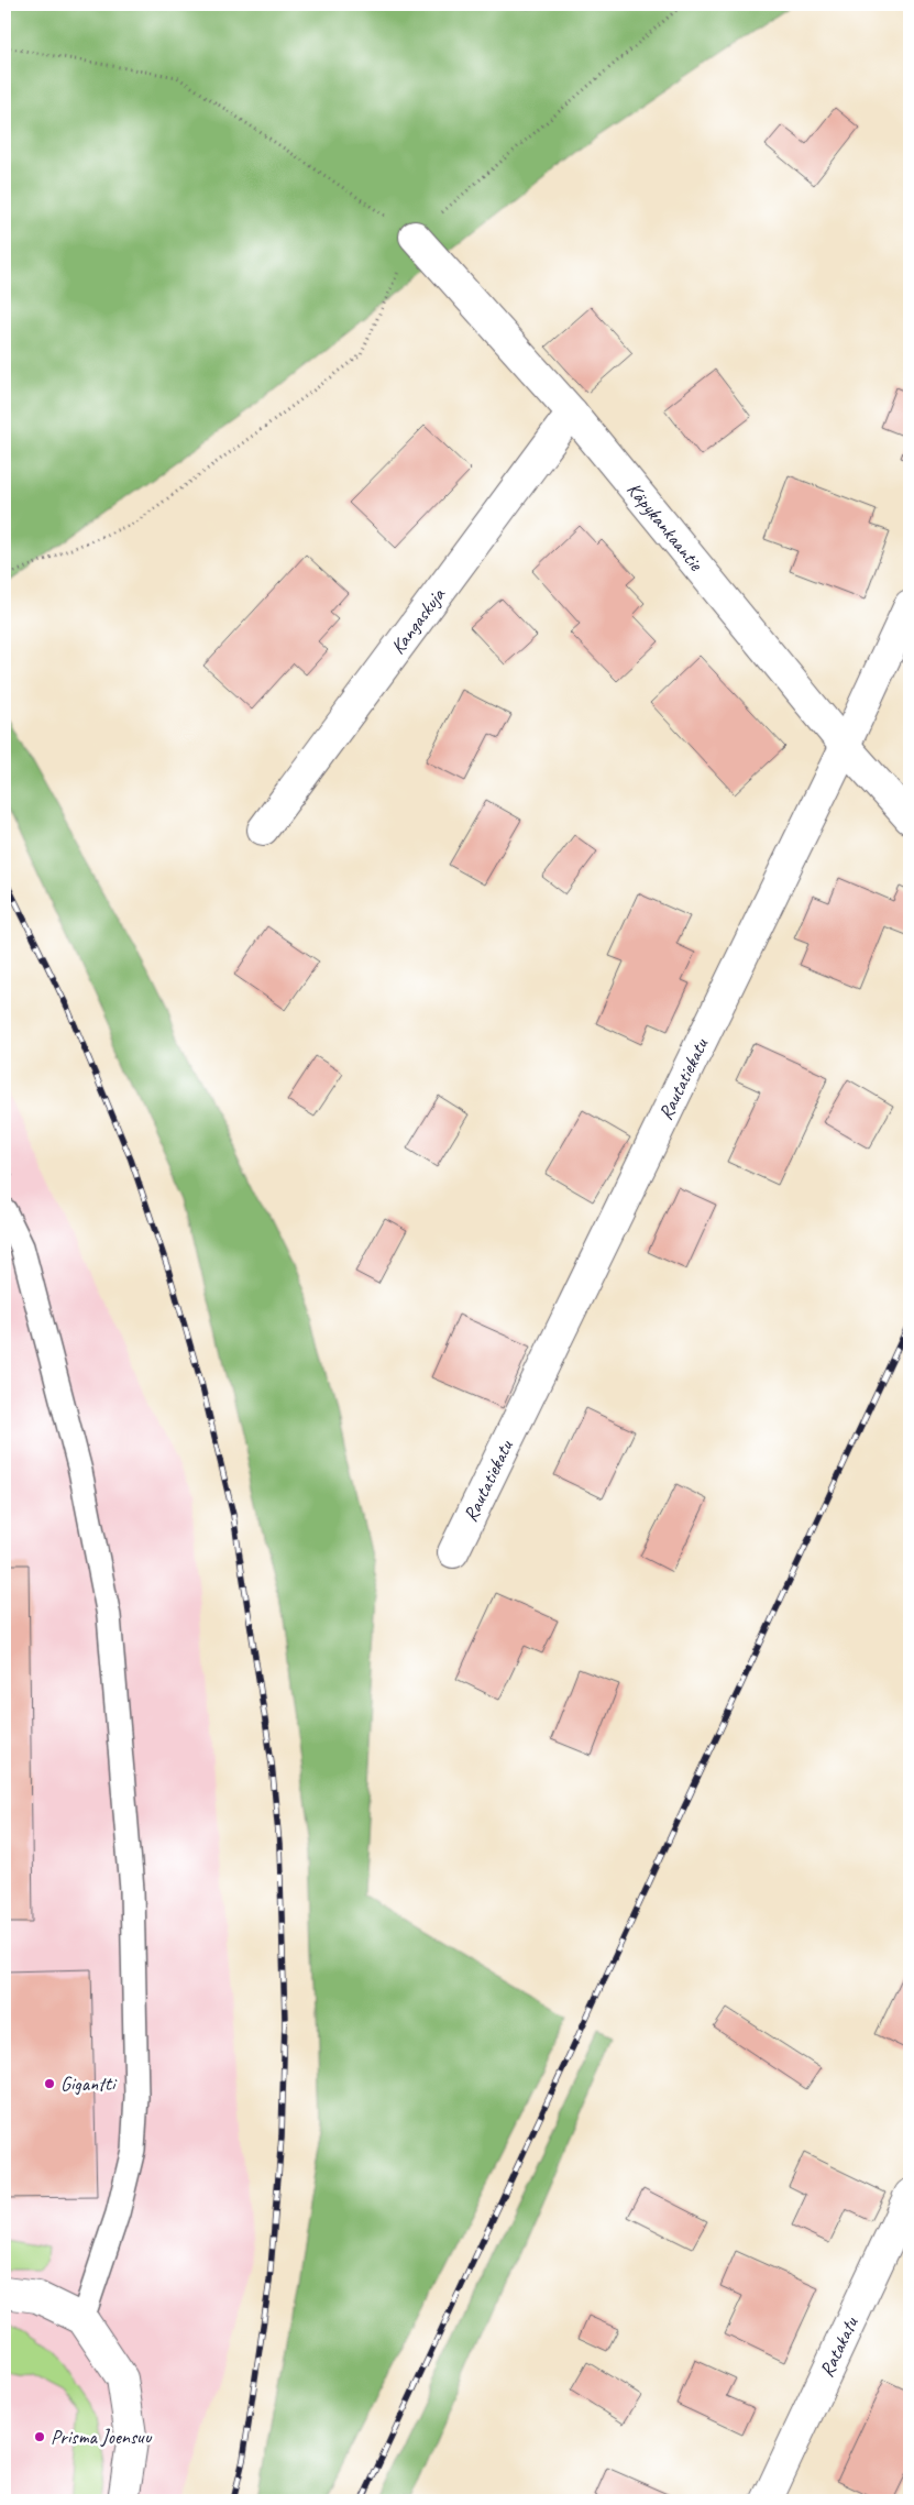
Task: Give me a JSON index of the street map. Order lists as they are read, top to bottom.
{
  "streets": {
    "street": [
      "Käpykankaantie",
      "Kangaskuja",
      "Rautatiekatu",
      "Ratakatu"
    ]
  },
  "crossings": [
    ["Käpykankaantie", "Kangaskuja"],
    ["Käpykankaantie", "Rautatiekatu"]
  ],
  "places": ["Gigantti", "Prisma Joensuu"]
}
